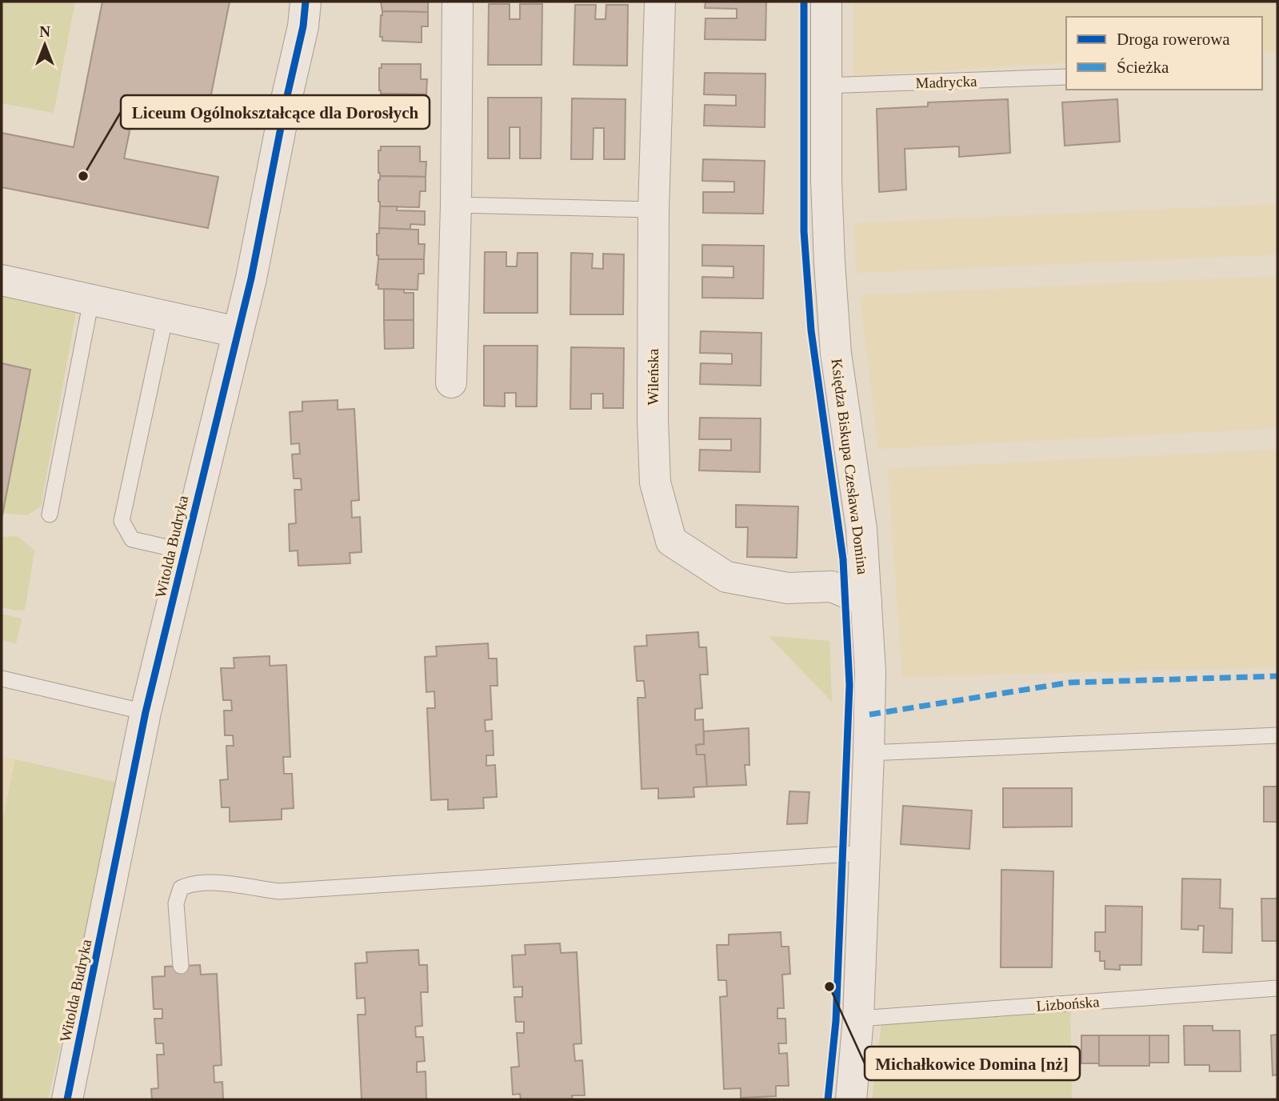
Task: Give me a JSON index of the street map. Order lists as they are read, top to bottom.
{
  "streets": {
    "street": ["Wileńska", "Księdza Biskupa Czesława Domina", "Witolda Budryka"],
    "lane": ["Madrycka", "Lizbońska"]
  },
  "crossings": [
    ["Madrycka", "Księdza Biskupa Czesława Domina"],
    ["Wileńska", "Księdza Biskupa Czesława Domina"],
    ["Księdza Biskupa Czesława Domina", "Lizbońska"]
  ],
  "places": ["Liceum Ogólnokształcące dla Dorosłych", "Michałkowice Domina [nż]"],
  "legend": ["Droga rowerowa", "Ścieżka"],
  "north": "top"
}
